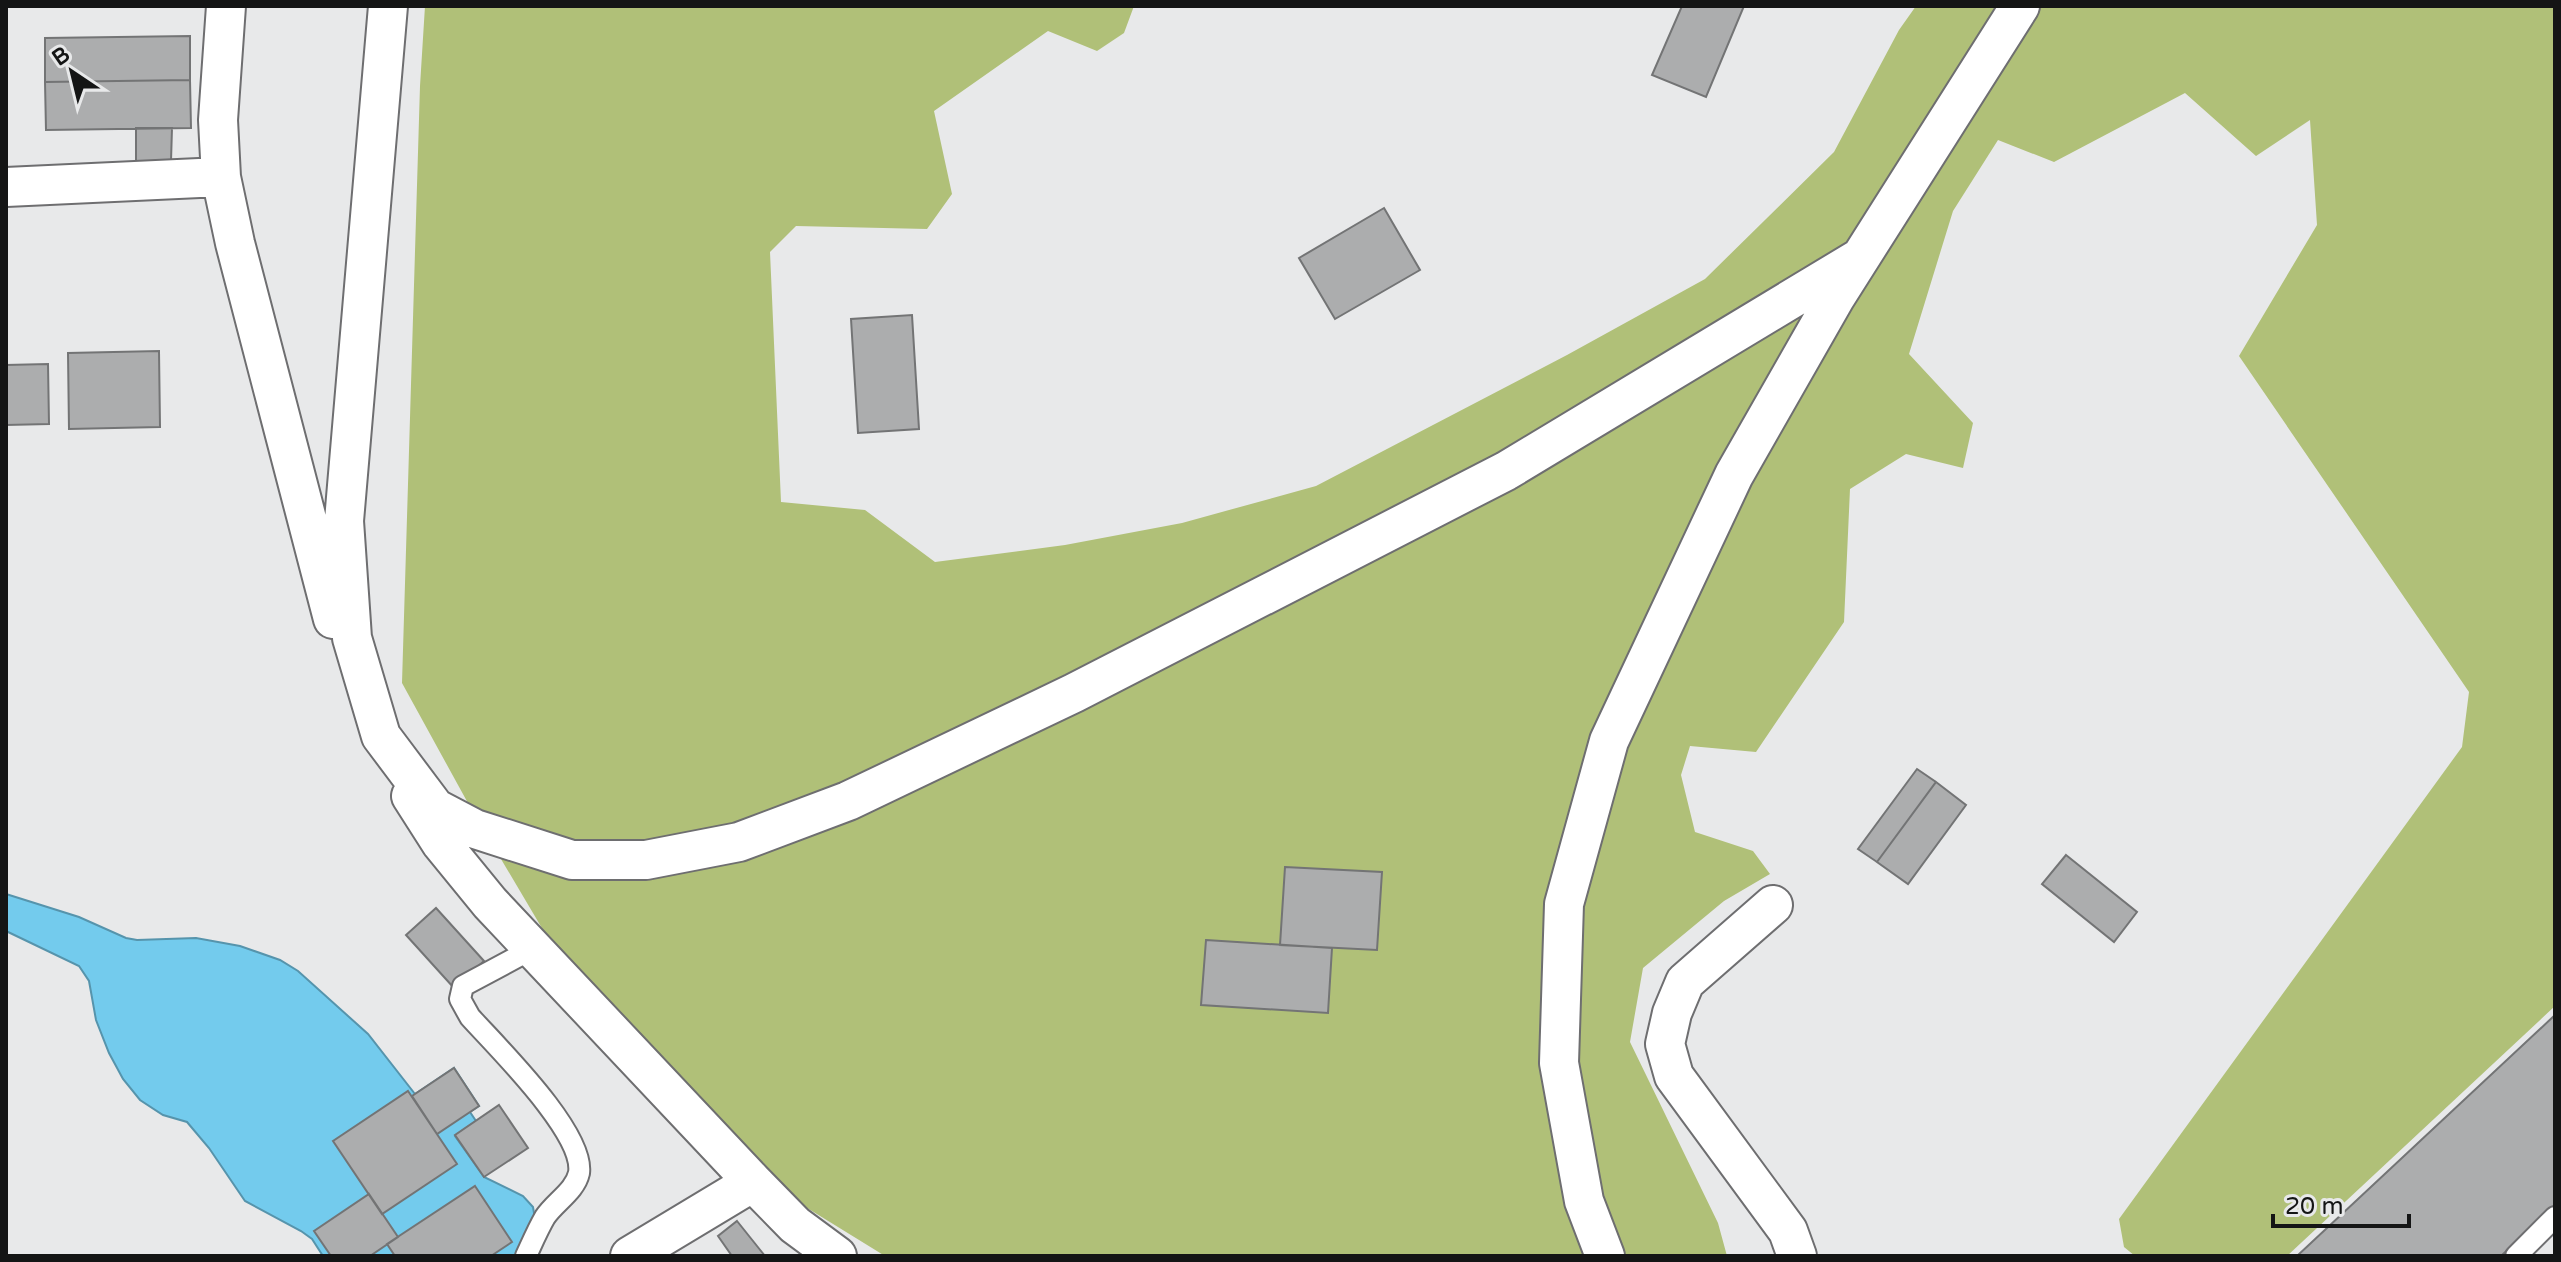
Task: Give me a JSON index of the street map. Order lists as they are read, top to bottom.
{
  "scale_bar": "20 m",
  "north": "top left"
}
